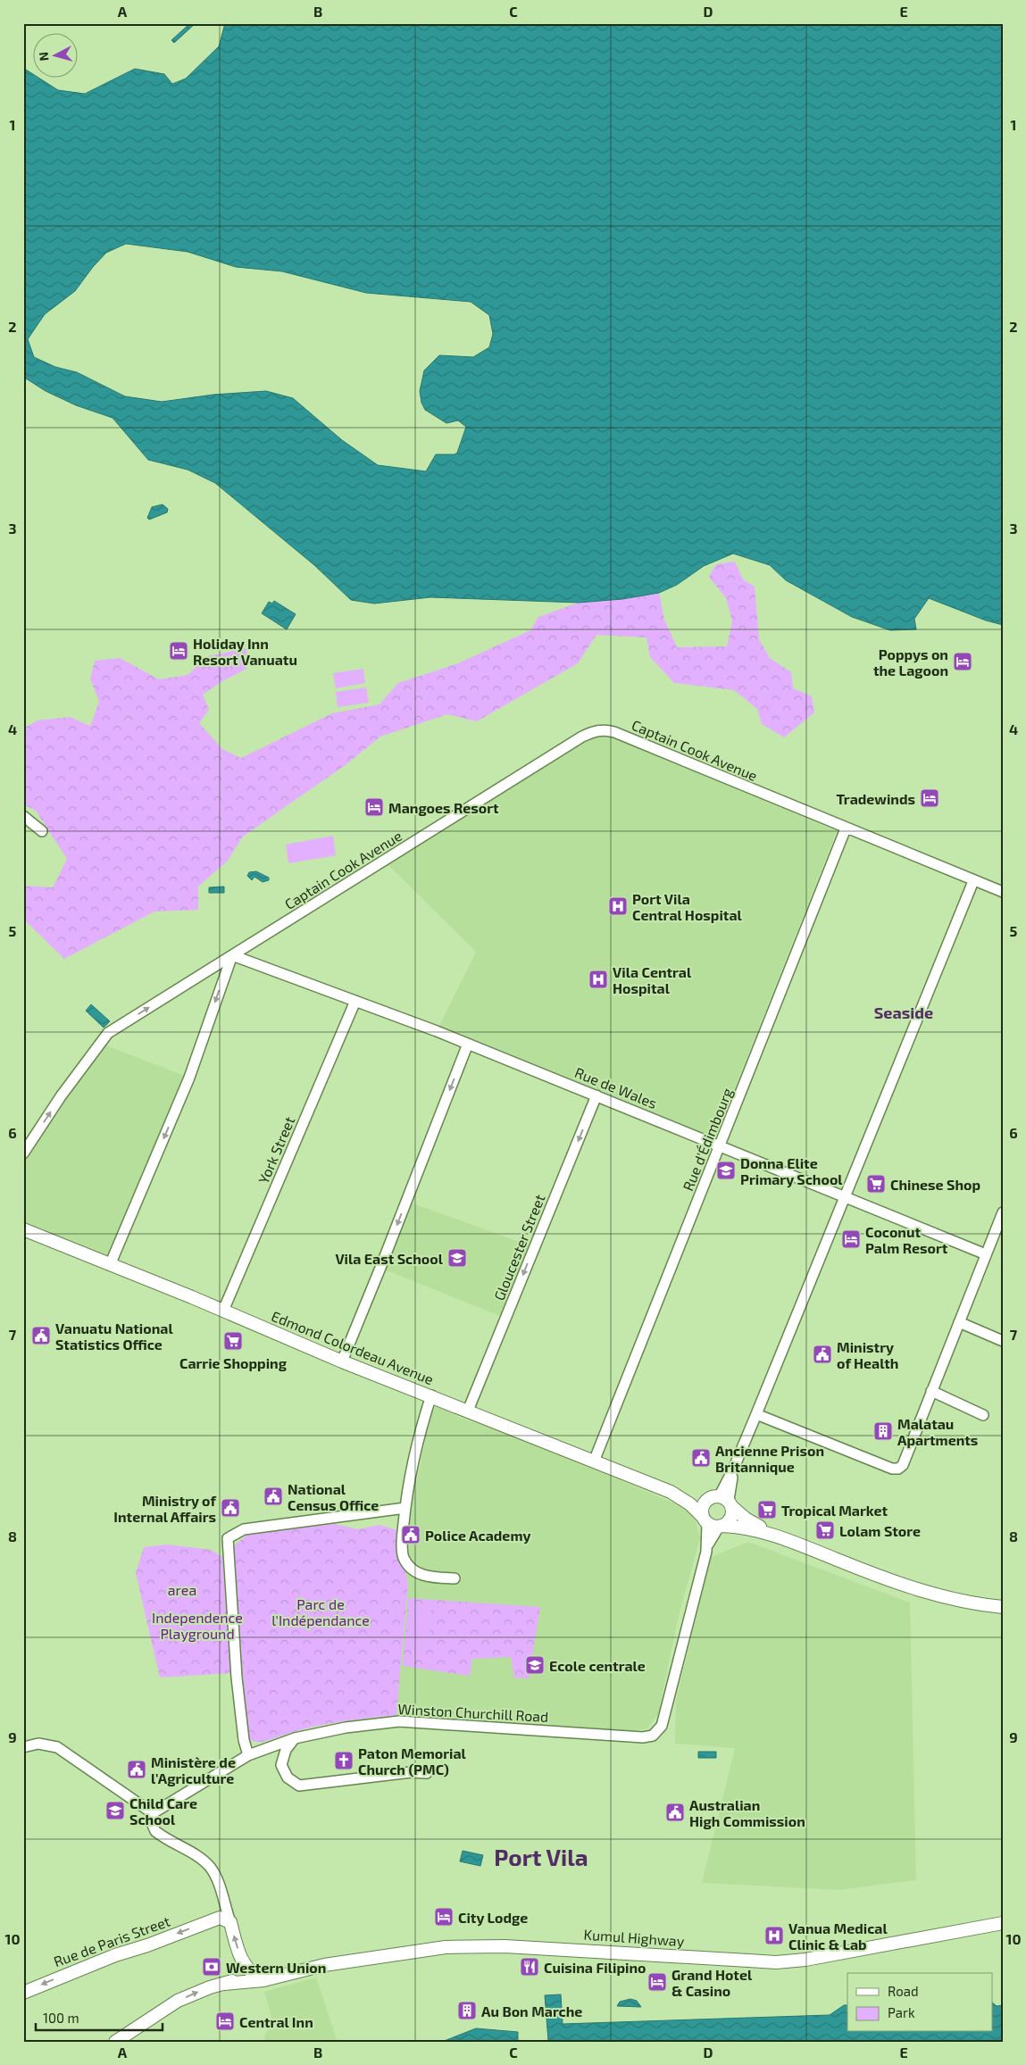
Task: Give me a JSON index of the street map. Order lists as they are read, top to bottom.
{
  "streets": {
    "street": [
      "Captain Cook Avenue",
      "Rue de Wales",
      "Rue d'Édimbourg",
      "York Street",
      "Gloucester Street",
      "Edmond Colordeau Avenue",
      "Winston Churchill Road",
      "Kumul Highway",
      "Rue de Paris Street"
    ]
  },
  "crossings": [
    ["Captain Cook Avenue", "Rue de Wales"],
    ["Captain Cook Avenue", "Rue d'Édimbourg"],
    ["Rue de Wales", "Rue d'Édimbourg"],
    ["Rue de Wales", "York Street"],
    ["Rue de Wales", "Gloucester Street"],
    ["Rue d'Édimbourg", "Edmond Colordeau Avenue"],
    ["York Street", "Edmond Colordeau Avenue"],
    ["Gloucester Street", "Edmond Colordeau Avenue"]
  ],
  "one_way": ["Gloucester Street"],
  "districts": ["Seaside", "Port Vila"],
  "parks": ["area", "Parc de l'Indépendance", "Independence Playground"],
  "places": {
    "hotel": [
      "Holiday Inn Resort Vanuatu",
      "Poppys on the Lagoon",
      "Tradewinds",
      "Mangoes Resort",
      "Coconut Palm Resort",
      "City Lodge",
      "Grand Hotel & Casino",
      "Central Inn"
    ],
    "hospital": ["Port Vila Central Hospital", "Vila Central Hospital", "Vanua Medical Clinic & Lab"],
    "school or university": [
      "Donna Elite Primary School",
      "Vila East School",
      "Ecole centrale",
      "Child Care School"
    ],
    "supermarket": [
      "Chinese Shop",
      "Carrie Shopping",
      "Tropical Market",
      "Lolam Store"
    ],
    "public building": [
      "Vanuatu National Statistics Office",
      "Ministry of Health",
      "Ancienne Prison Britannique",
      "National Census Office",
      "Ministry of Internal Affairs",
      "Police Academy",
      "Ministère de l'Agriculture",
      "Australian High Commission"
    ],
    "building": ["Malatau Apartments", "Au Bon Marche"],
    "church": ["Paton Memorial Church (PMC)"],
    "bank": ["Western Union"],
    "restaurant": ["Cuisina Filipino"]
  },
  "legend": ["Road", "Park"],
  "scale_bar": "100 m",
  "north": "left",
  "grid": {
    "columns": [
      "A",
      "B",
      "C",
      "D",
      "E"
    ],
    "rows": [
      "1",
      "2",
      "3",
      "4",
      "5",
      "6",
      "7",
      "8",
      "9",
      "10"
    ]
  }
}
